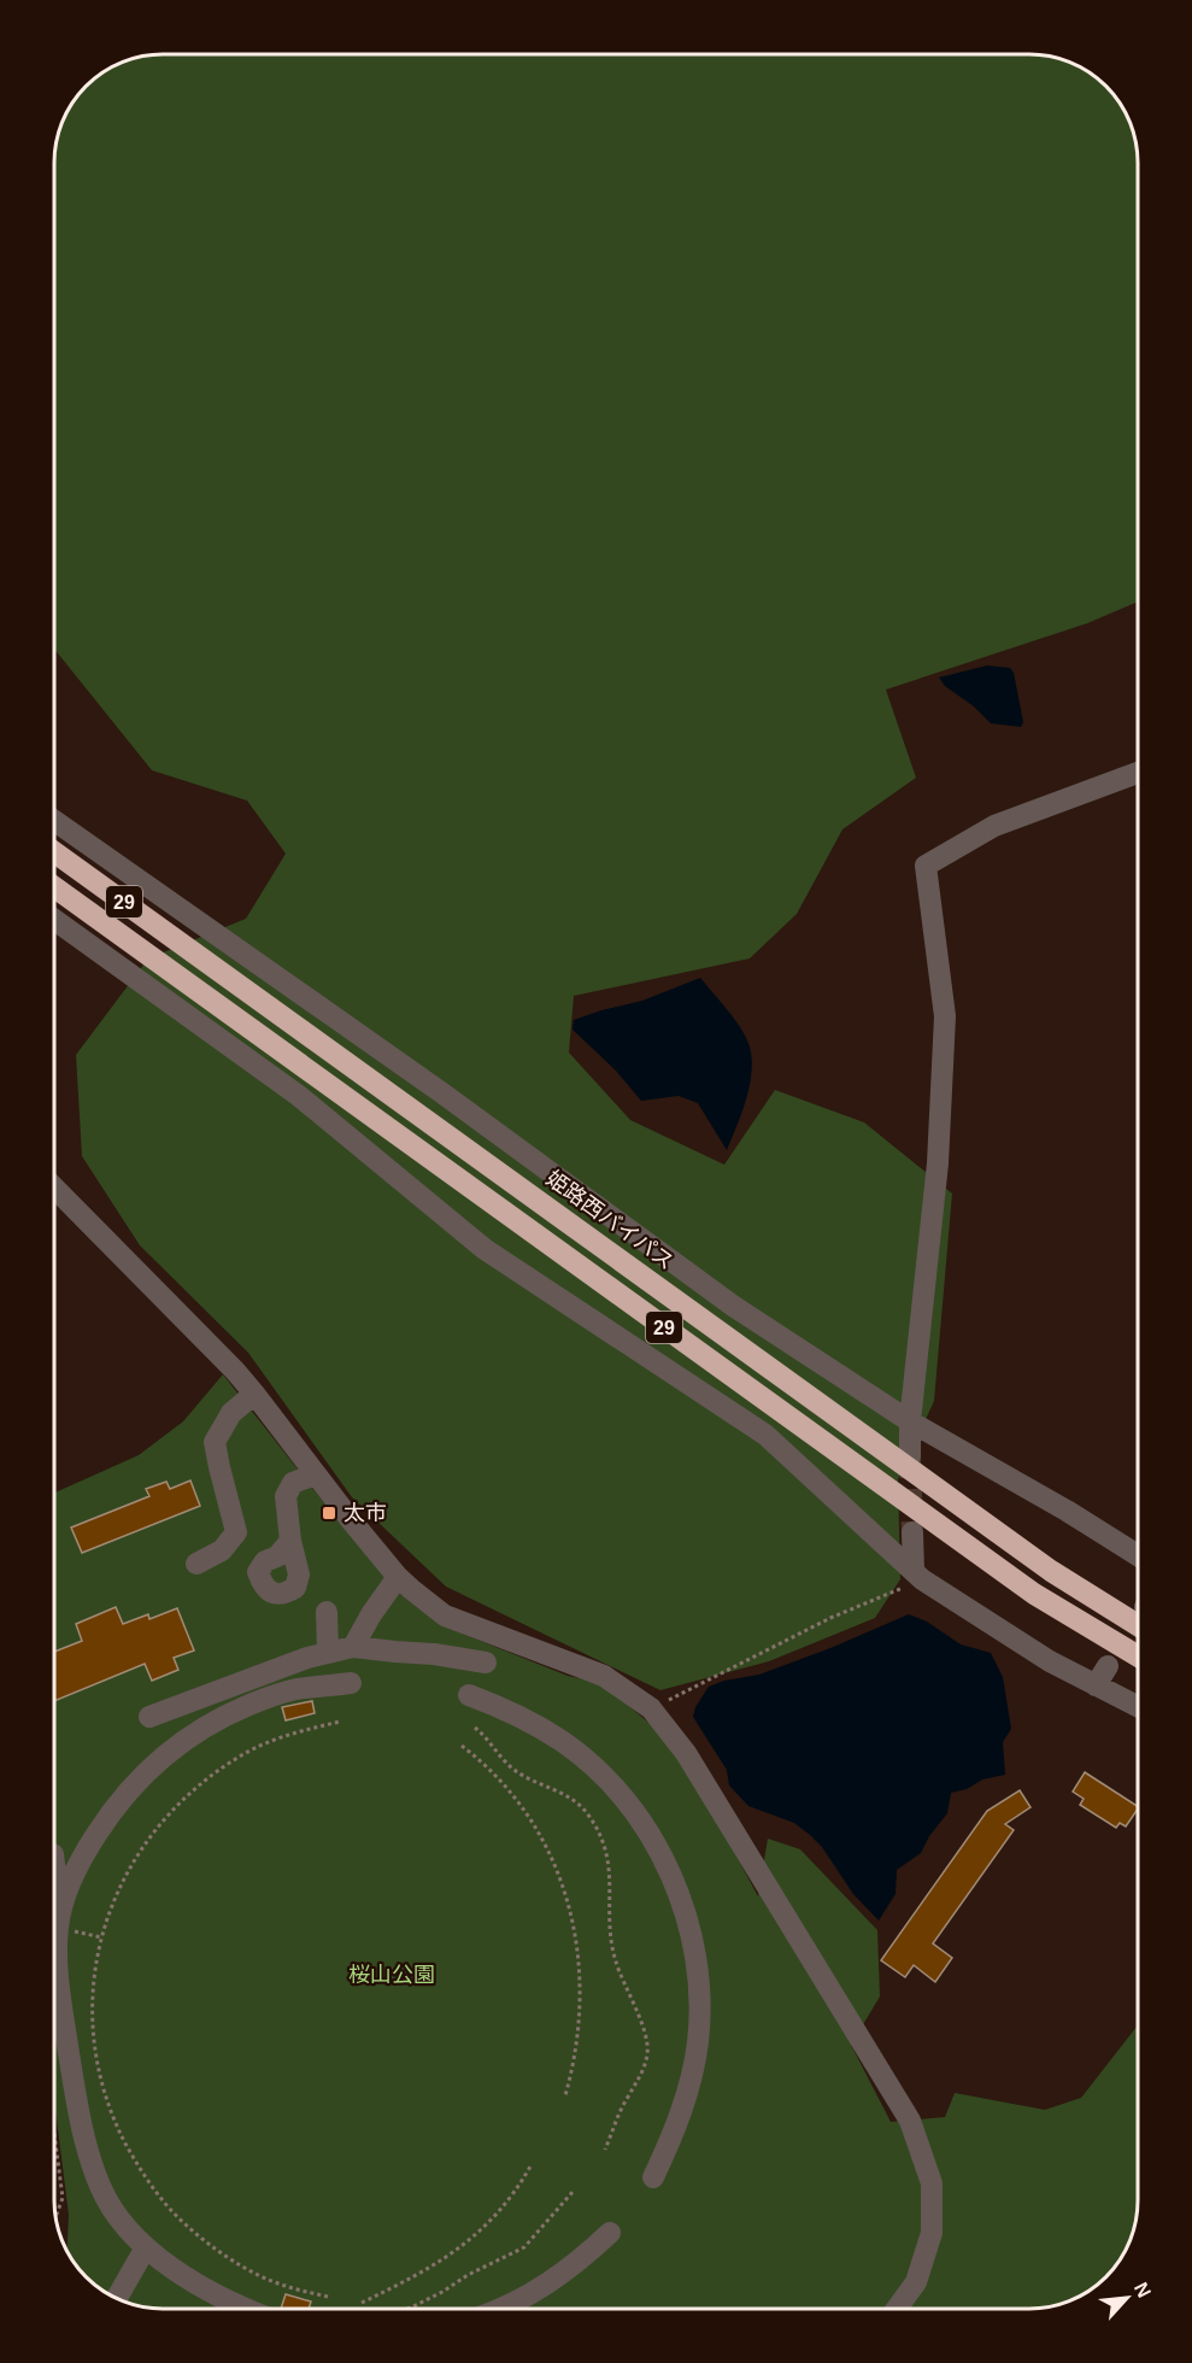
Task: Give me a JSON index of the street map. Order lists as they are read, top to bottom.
{
  "streets": {
    "highway": ["29", "姫路西バイパス"]
  },
  "parks": ["桜山公園"],
  "places": {
    "transit": ["太市"]
  },
  "north": "top right"
}
